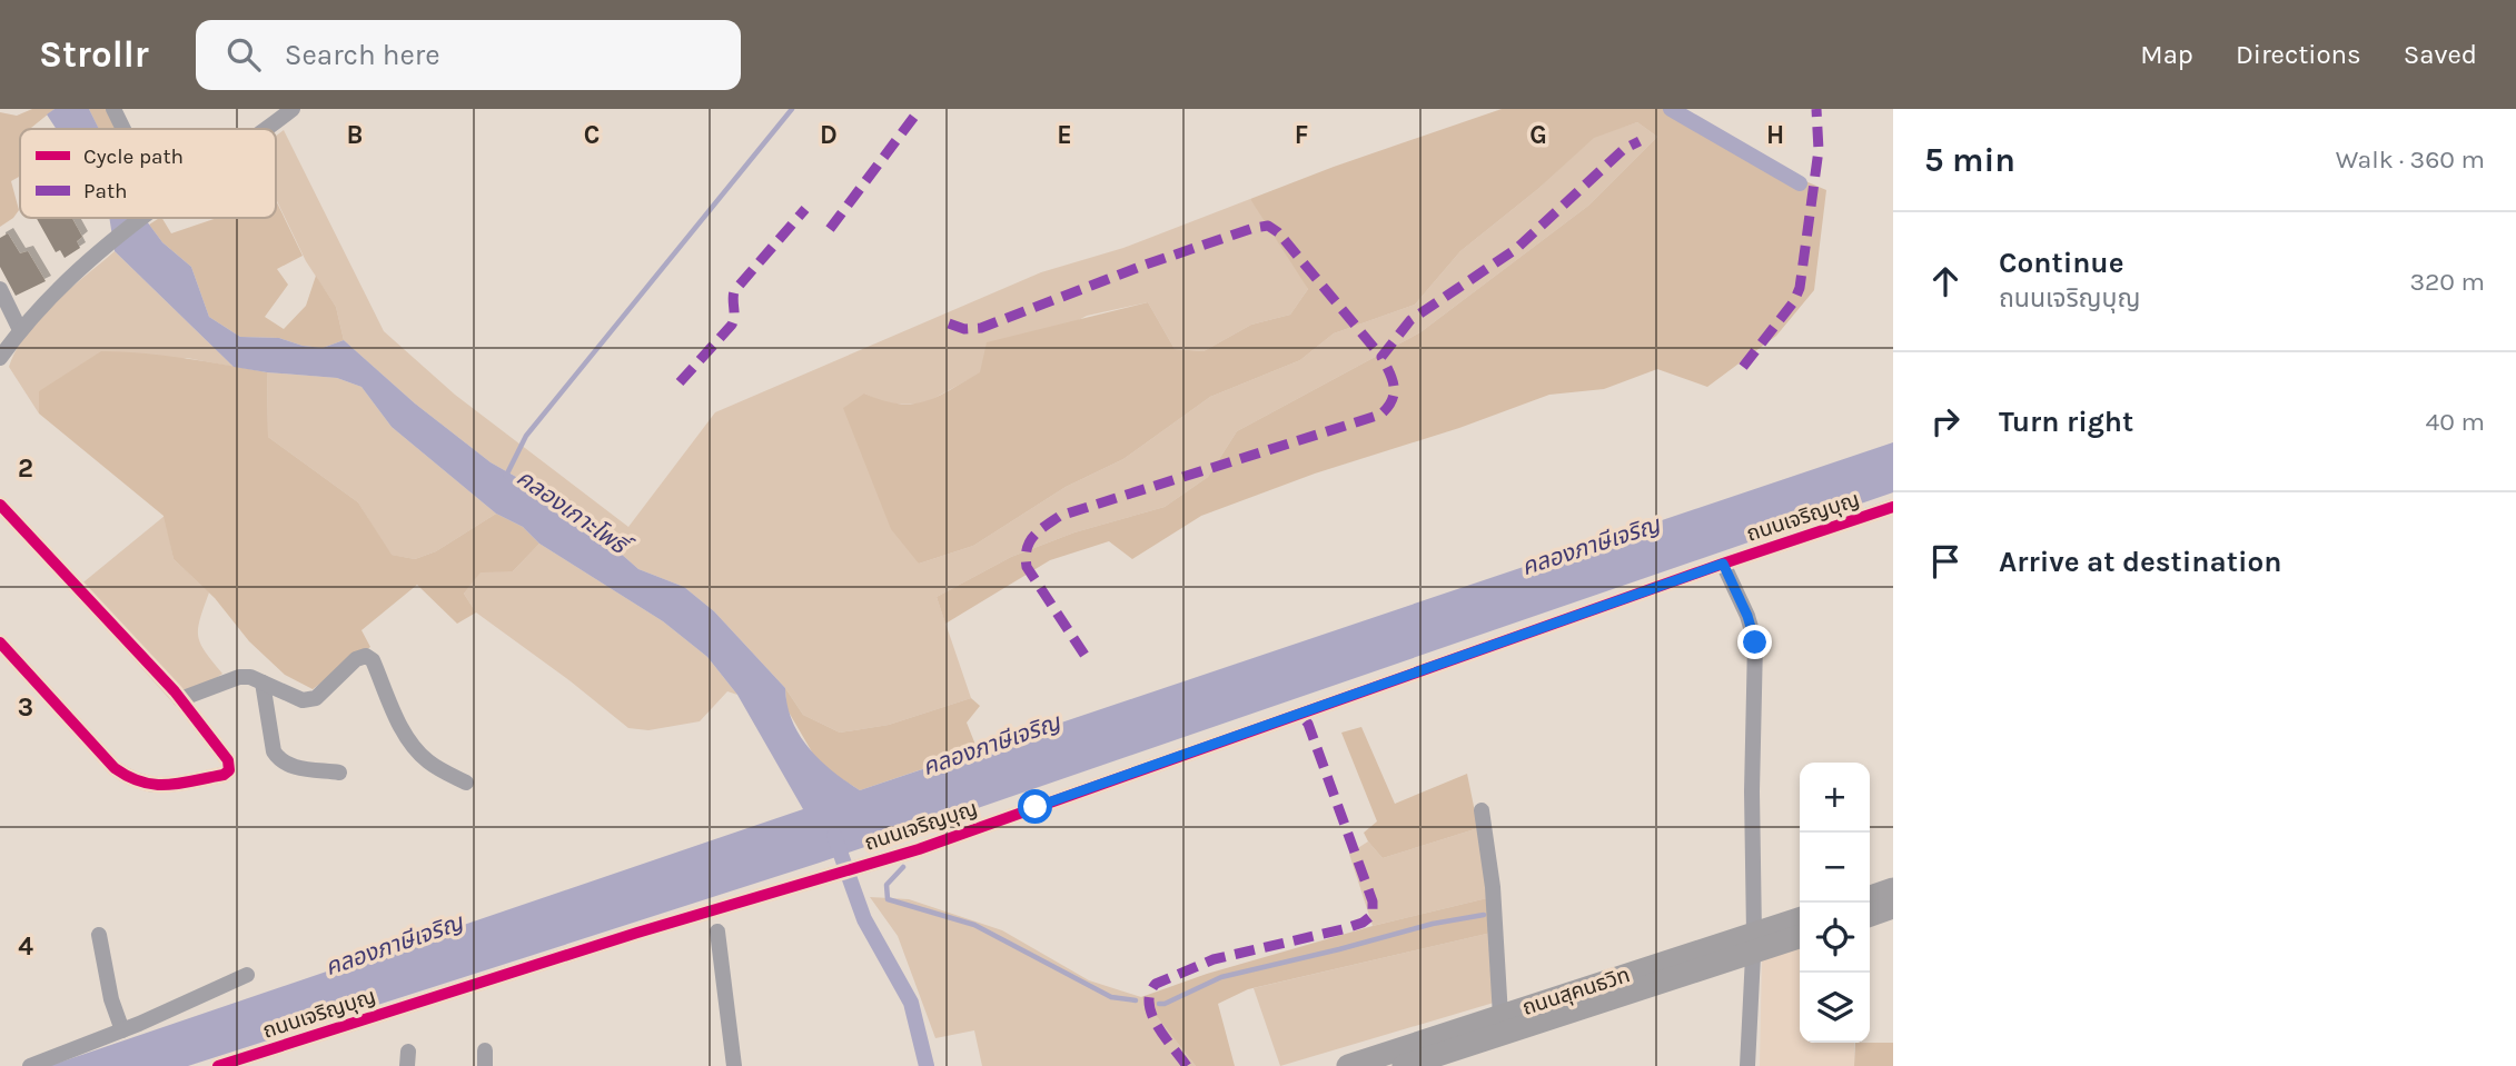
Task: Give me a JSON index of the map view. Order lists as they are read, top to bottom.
{
  "streets": {
    "main road": ["ถนนสุคนธวิท"],
    "street": ["ถนนเจริญบุญ"]
  },
  "water": ["คลองเกาะโพธิ์", "คลองภาษีเจริญ"],
  "legend": ["Cycle path", "Path"],
  "page": {
    "header": "Strollr",
    "search": "Search here",
    "nav": ["Map", "Directions", "Saved"],
    "heading": ["5 min", "Walk · 360 m"],
    "list": [
      ["Continue", "ถนนเจริญบุญ", "320 m"],
      ["Turn right", "40 m"],
      "Arrive at destination"
    ],
    "map_buttons": ["+", "−"]
  },
  "grid": {
    "columns": [
      "B",
      "C",
      "D",
      "E",
      "F",
      "G",
      "H"
    ],
    "rows": ["2", "3", "4"]
  }
}
